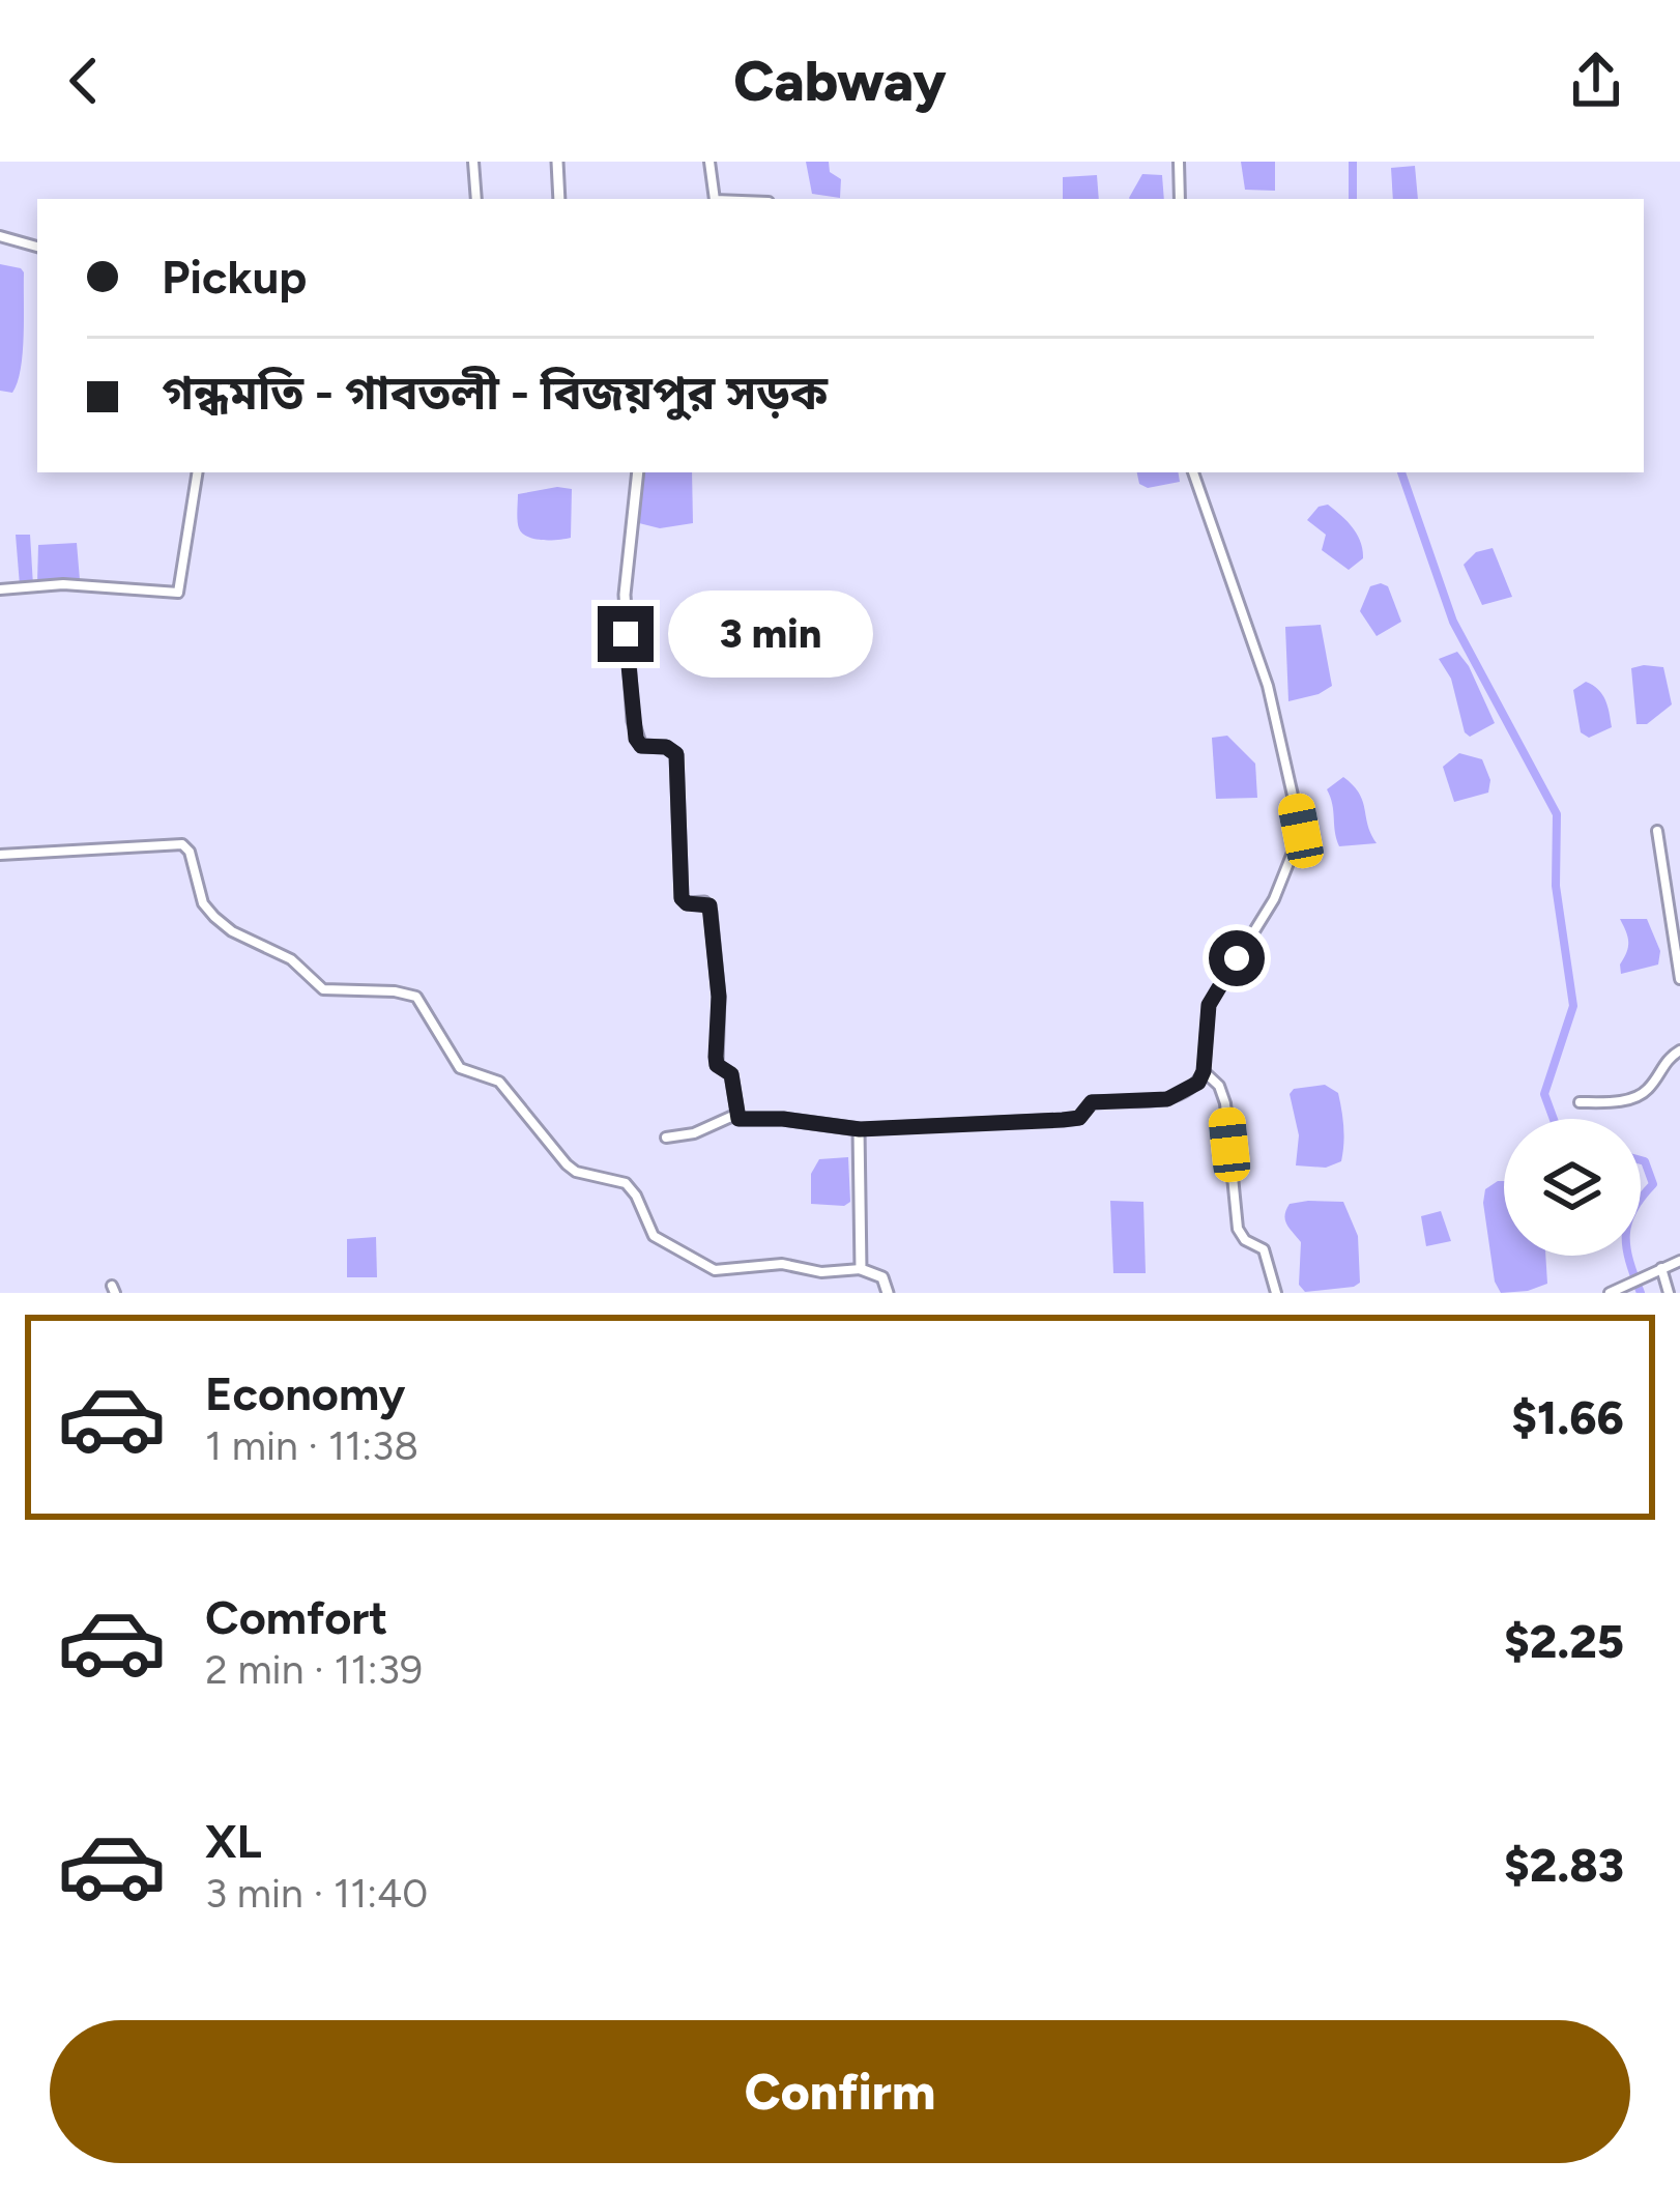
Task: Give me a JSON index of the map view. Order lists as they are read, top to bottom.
{
  "page": {
    "header": "Cabway",
    "banner": ["Pickup", "গন্ধমতি - গাবতলী - বিজয়পুর সড়ক"],
    "bubble": "3 min",
    "list": [
      {
        "name": "Economy",
        "note": "1 min · 11:38",
        "value": "$1.66"
      },
      {
        "name": "Comfort",
        "note": "2 min · 11:39",
        "value": "$2.25"
      },
      {
        "name": "XL",
        "note": "3 min · 11:40",
        "value": "$2.83"
      }
    ],
    "buttons": "Confirm"
  }
}
